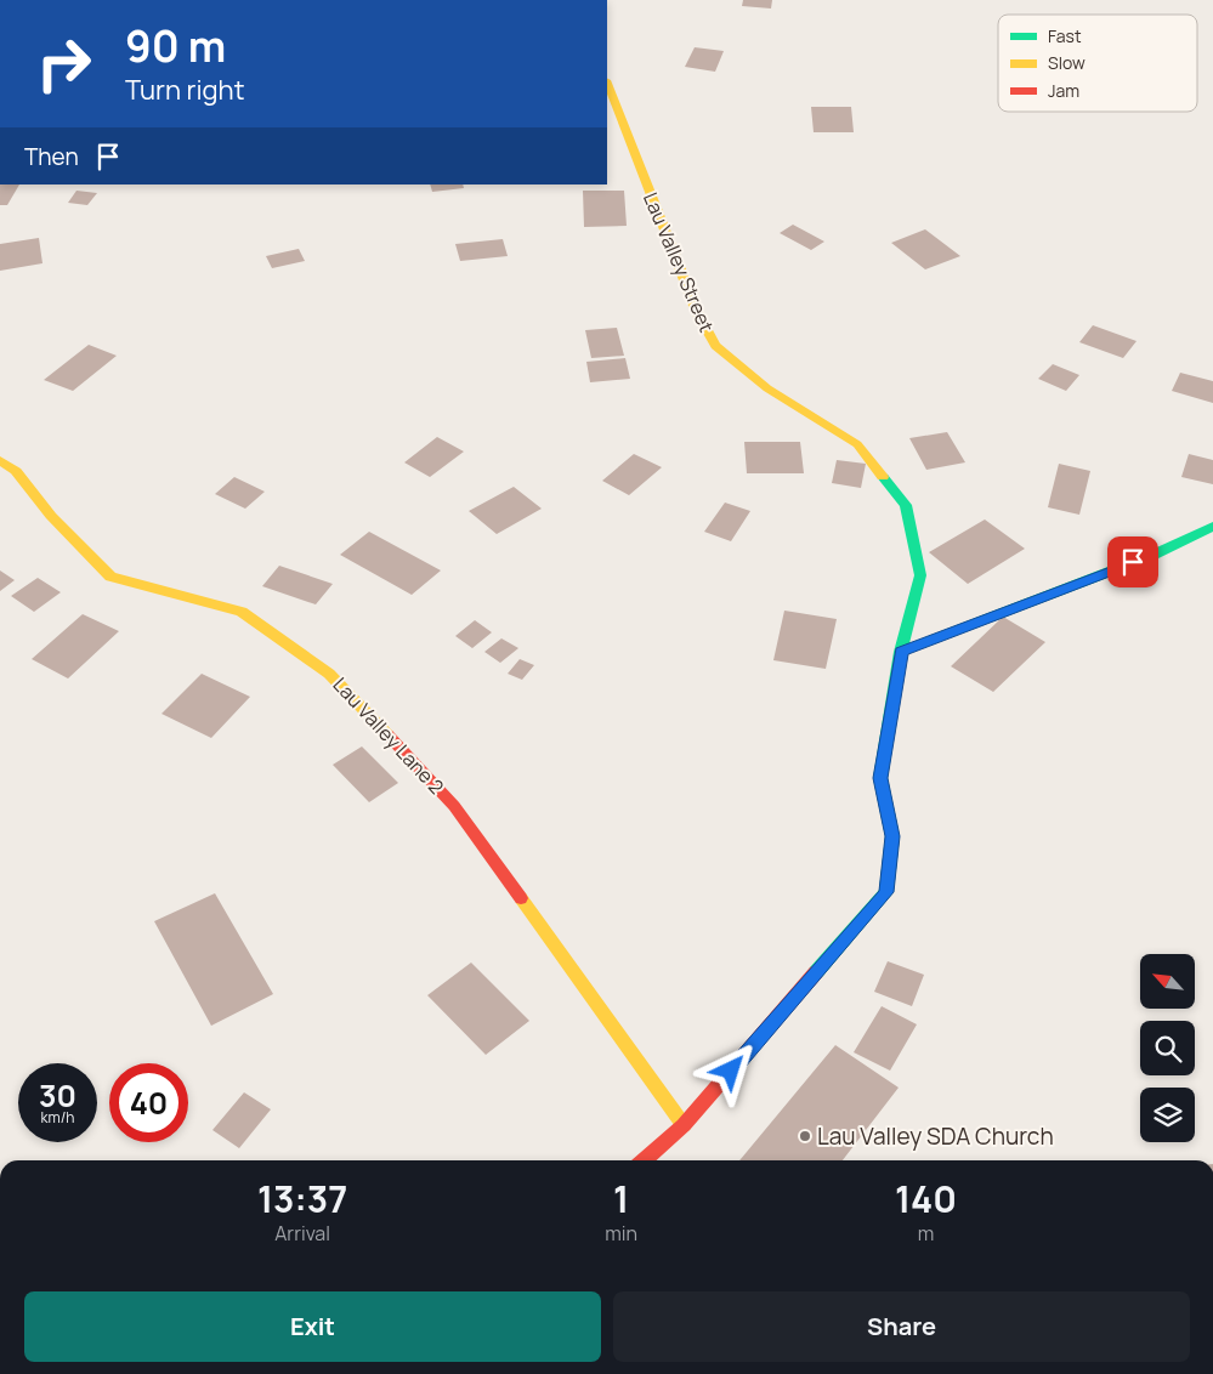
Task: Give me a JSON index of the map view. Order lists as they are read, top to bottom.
{
  "streets": {
    "street": ["Lau Valley Street", "Lau Valley Lane 2"]
  },
  "crossings": [
    ["Lau Valley Street", "Lau Valley Lane 2"]
  ],
  "places": ["Lau Valley SDA Church"],
  "legend": ["Fast", "Slow", "Jam"],
  "north": "top left",
  "page": {
    "turn": ["90 m", "Turn right"],
    "then": "Then",
    "speed": "30 km/h",
    "limit": "40",
    "eta": [
      "13:37",
      "Arrival",
      "1",
      "min",
      "140",
      "m"
    ],
    "buttons": ["Exit", "Share"]
  }
}
